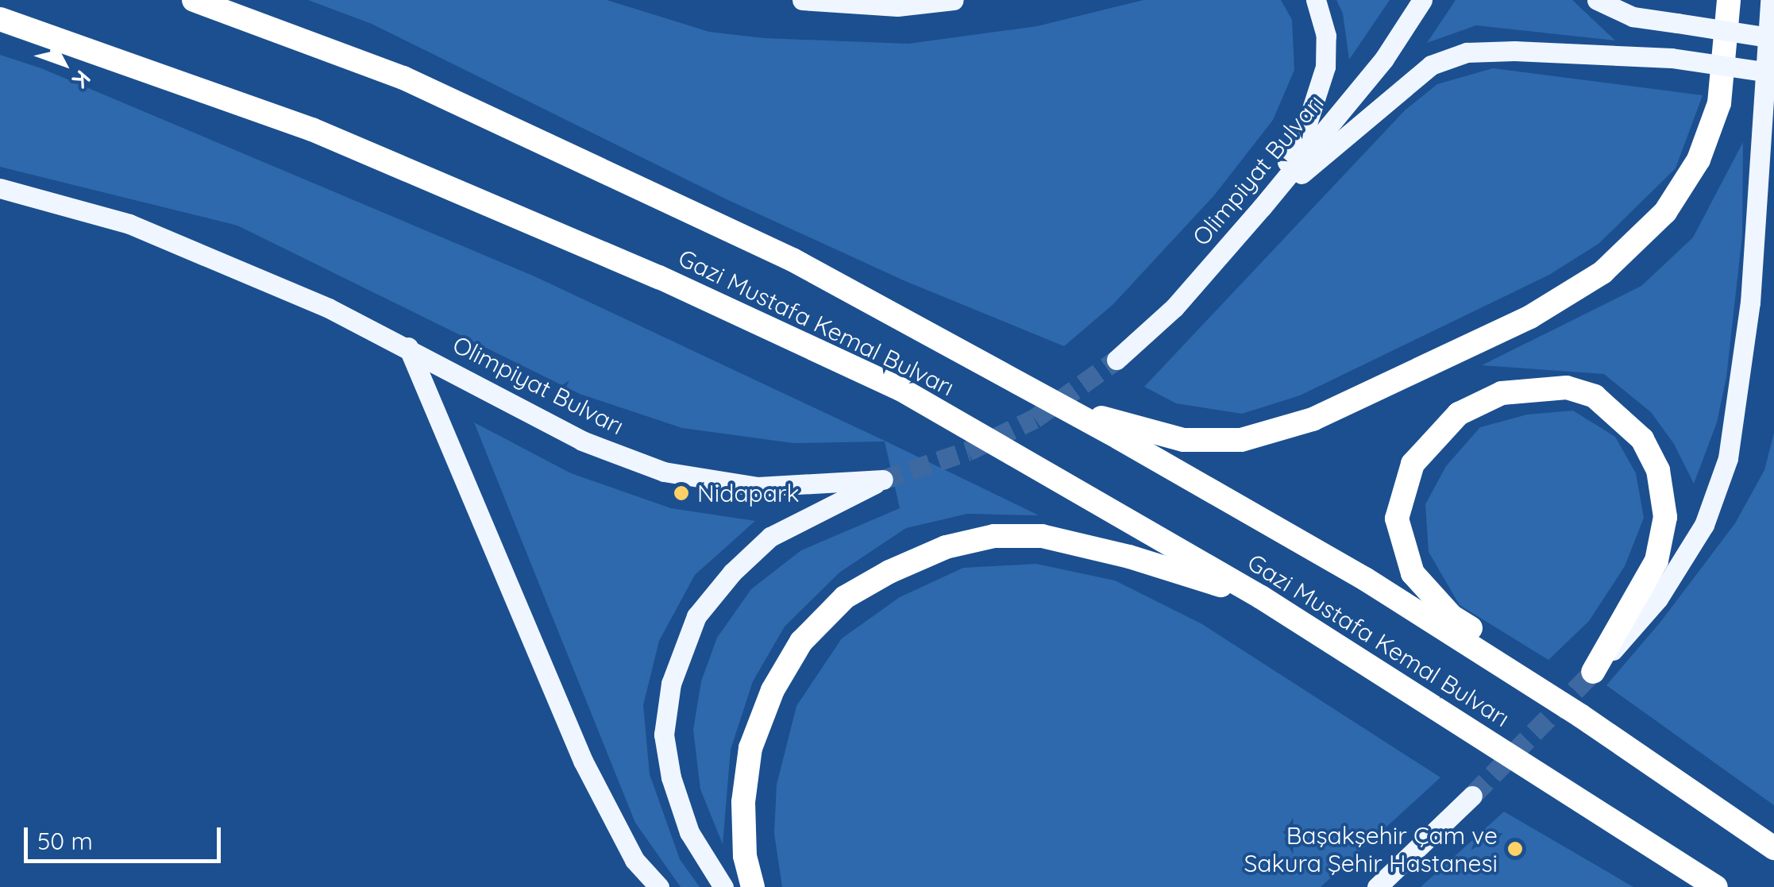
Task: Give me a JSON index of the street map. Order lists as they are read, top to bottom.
{
  "streets": {
    "highway": ["Gazi Mustafa Kemal Bulvarı"],
    "main road": ["Olimpiyat Bulvarı"]
  },
  "places": ["Nidapark", "Başakşehir Çam ve Sakura Şehir Hastanesi"],
  "scale_bar": "50 m",
  "north": "bottom right"
}
